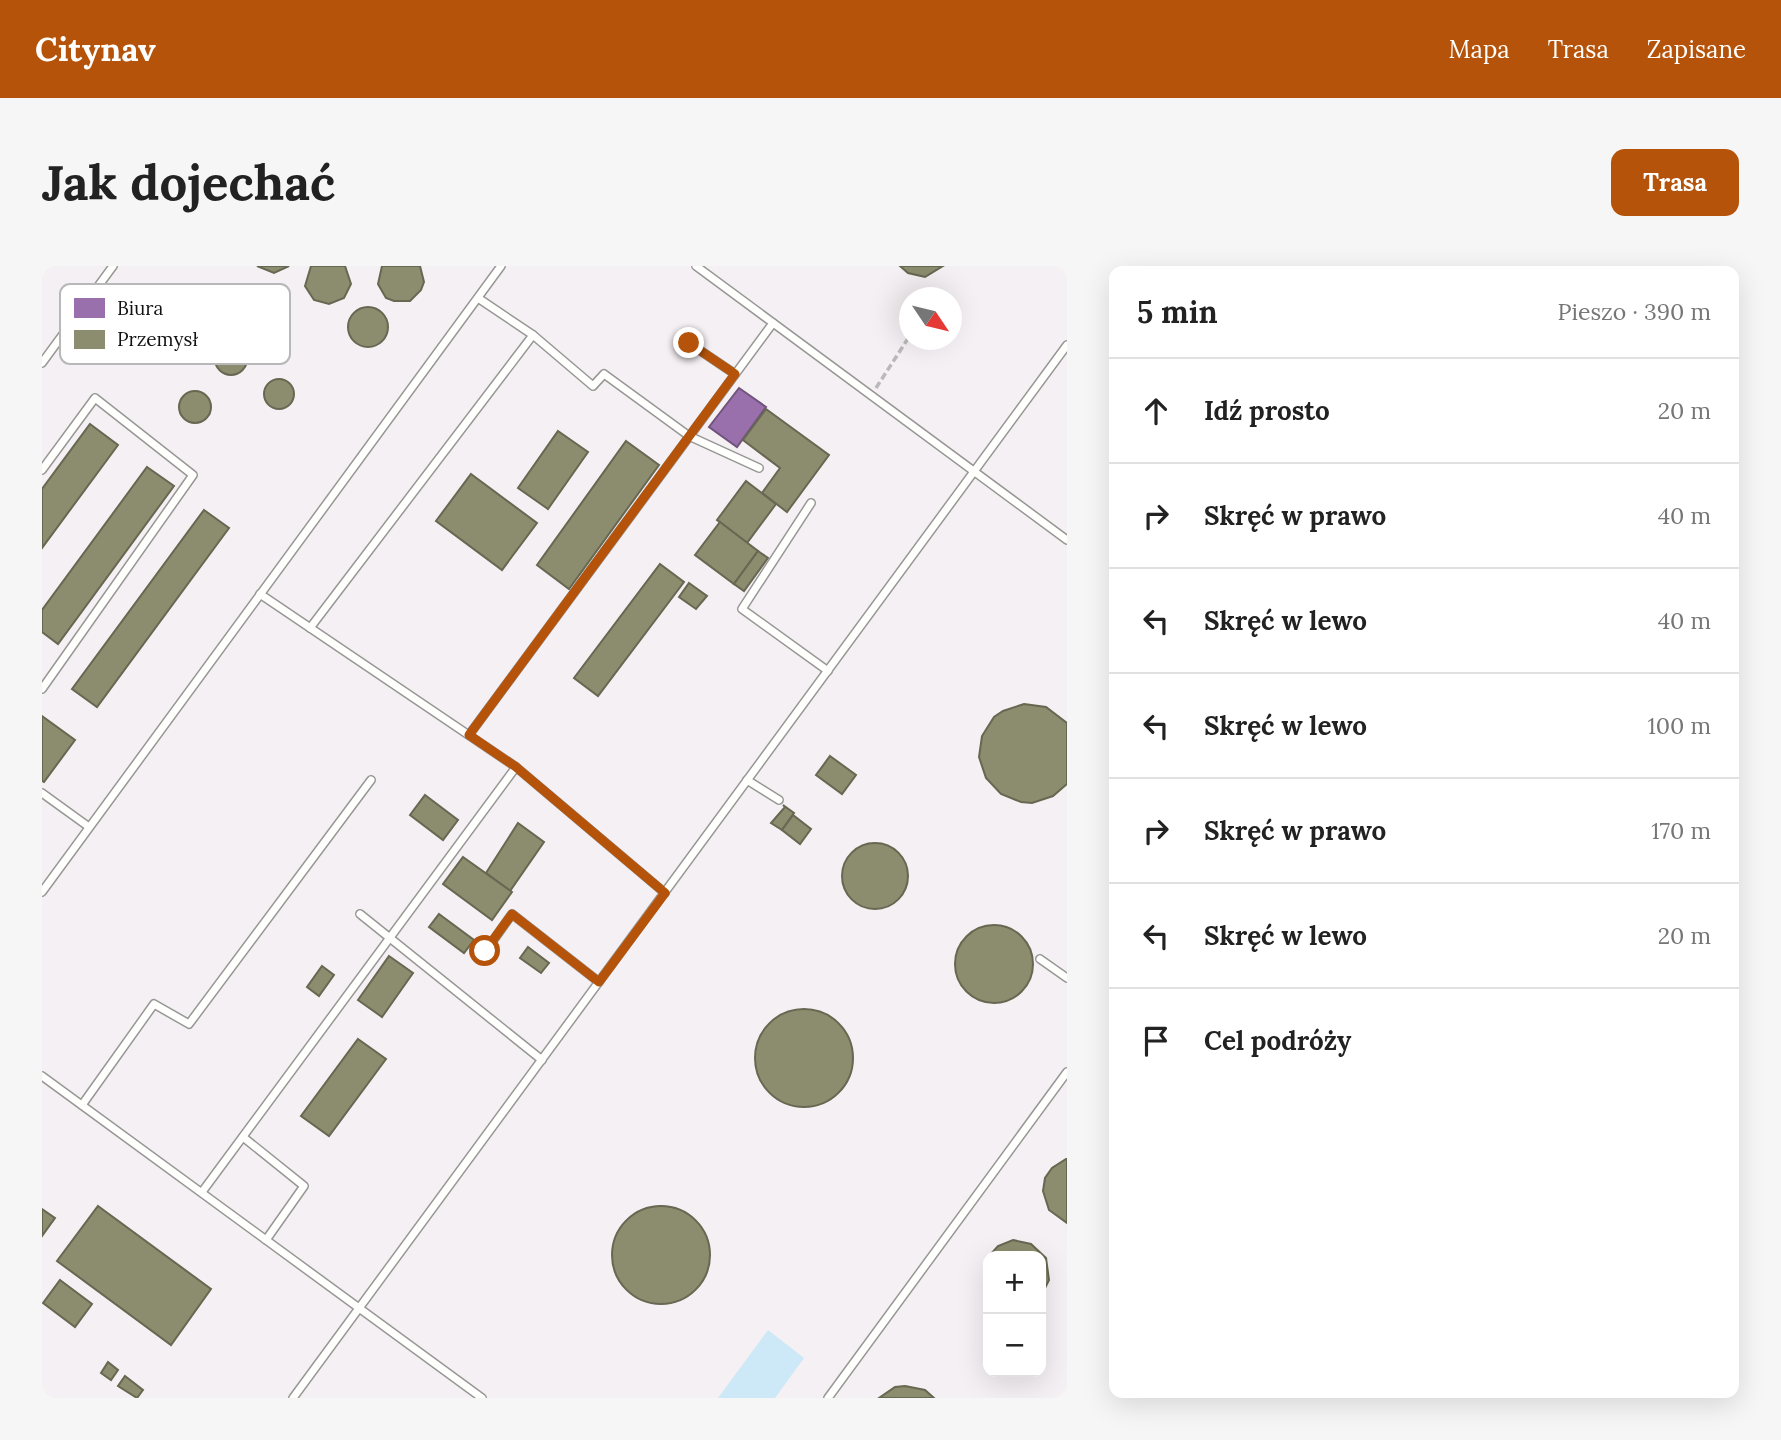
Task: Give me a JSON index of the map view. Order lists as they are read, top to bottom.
{
  "legend": ["Biura", "Przemysł"],
  "north": "bottom right",
  "page": {
    "header": "Citynav",
    "nav": ["Mapa", "Trasa", "Zapisane"],
    "buttons": "Trasa",
    "title": "Jak dojechać",
    "heading": ["5 min", "Pieszo · 390 m"],
    "list": [
      ["Idź prosto", "20 m"],
      ["Skręć w prawo", "40 m"],
      ["Skręć w lewo", "40 m"],
      ["Skręć w lewo", "100 m"],
      ["Skręć w prawo", "170 m"],
      ["Skręć w lewo", "20 m"],
      "Cel podróży"
    ],
    "map_buttons": ["+", "−"]
  }
}
